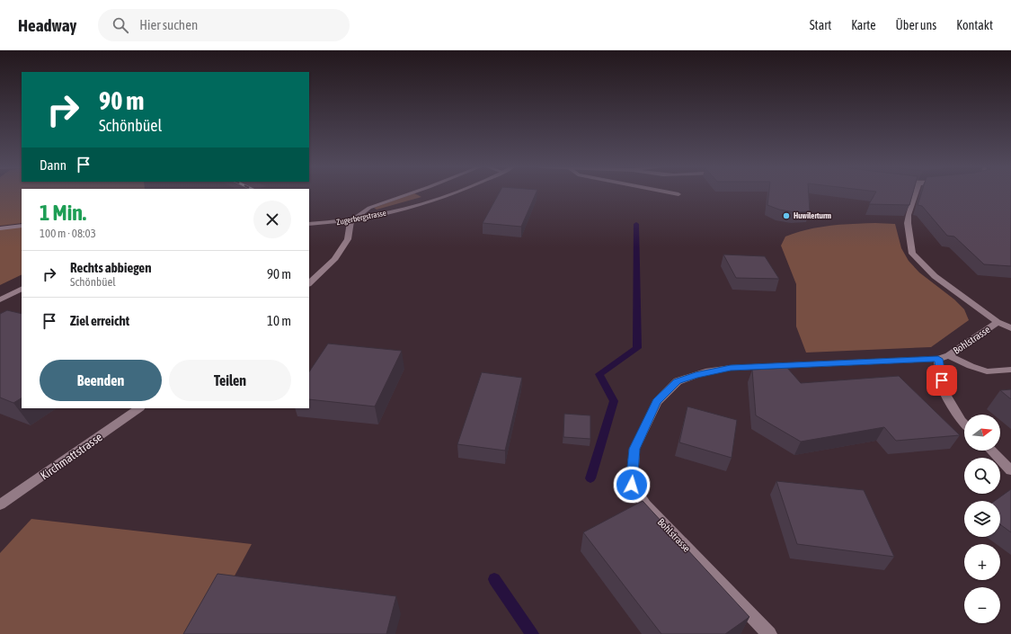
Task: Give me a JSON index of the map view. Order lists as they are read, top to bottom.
{
  "streets": {
    "street": ["Zugerbergstrasse", "Bohlstrasse", "Kirchmattstrasse"]
  },
  "places": ["Huwilerturm"],
  "north": "right",
  "page": {
    "header": "Headway",
    "search": "Hier suchen",
    "nav": [
      "Start",
      "Karte",
      "Über uns",
      "Kontakt"
    ],
    "turn": ["90 m", "Schönbüel"],
    "then": "Dann",
    "heading": ["1 Min.", "100 m · 08:03"],
    "list": [
      {
        "name": "Rechts abbiegen",
        "note": "Schönbüel",
        "value": "90 m"
      },
      {
        "name": "Ziel erreicht",
        "value": "10 m"
      }
    ],
    "buttons": ["Beenden", "Teilen"],
    "map_buttons": ["+", "−"]
  }
}
